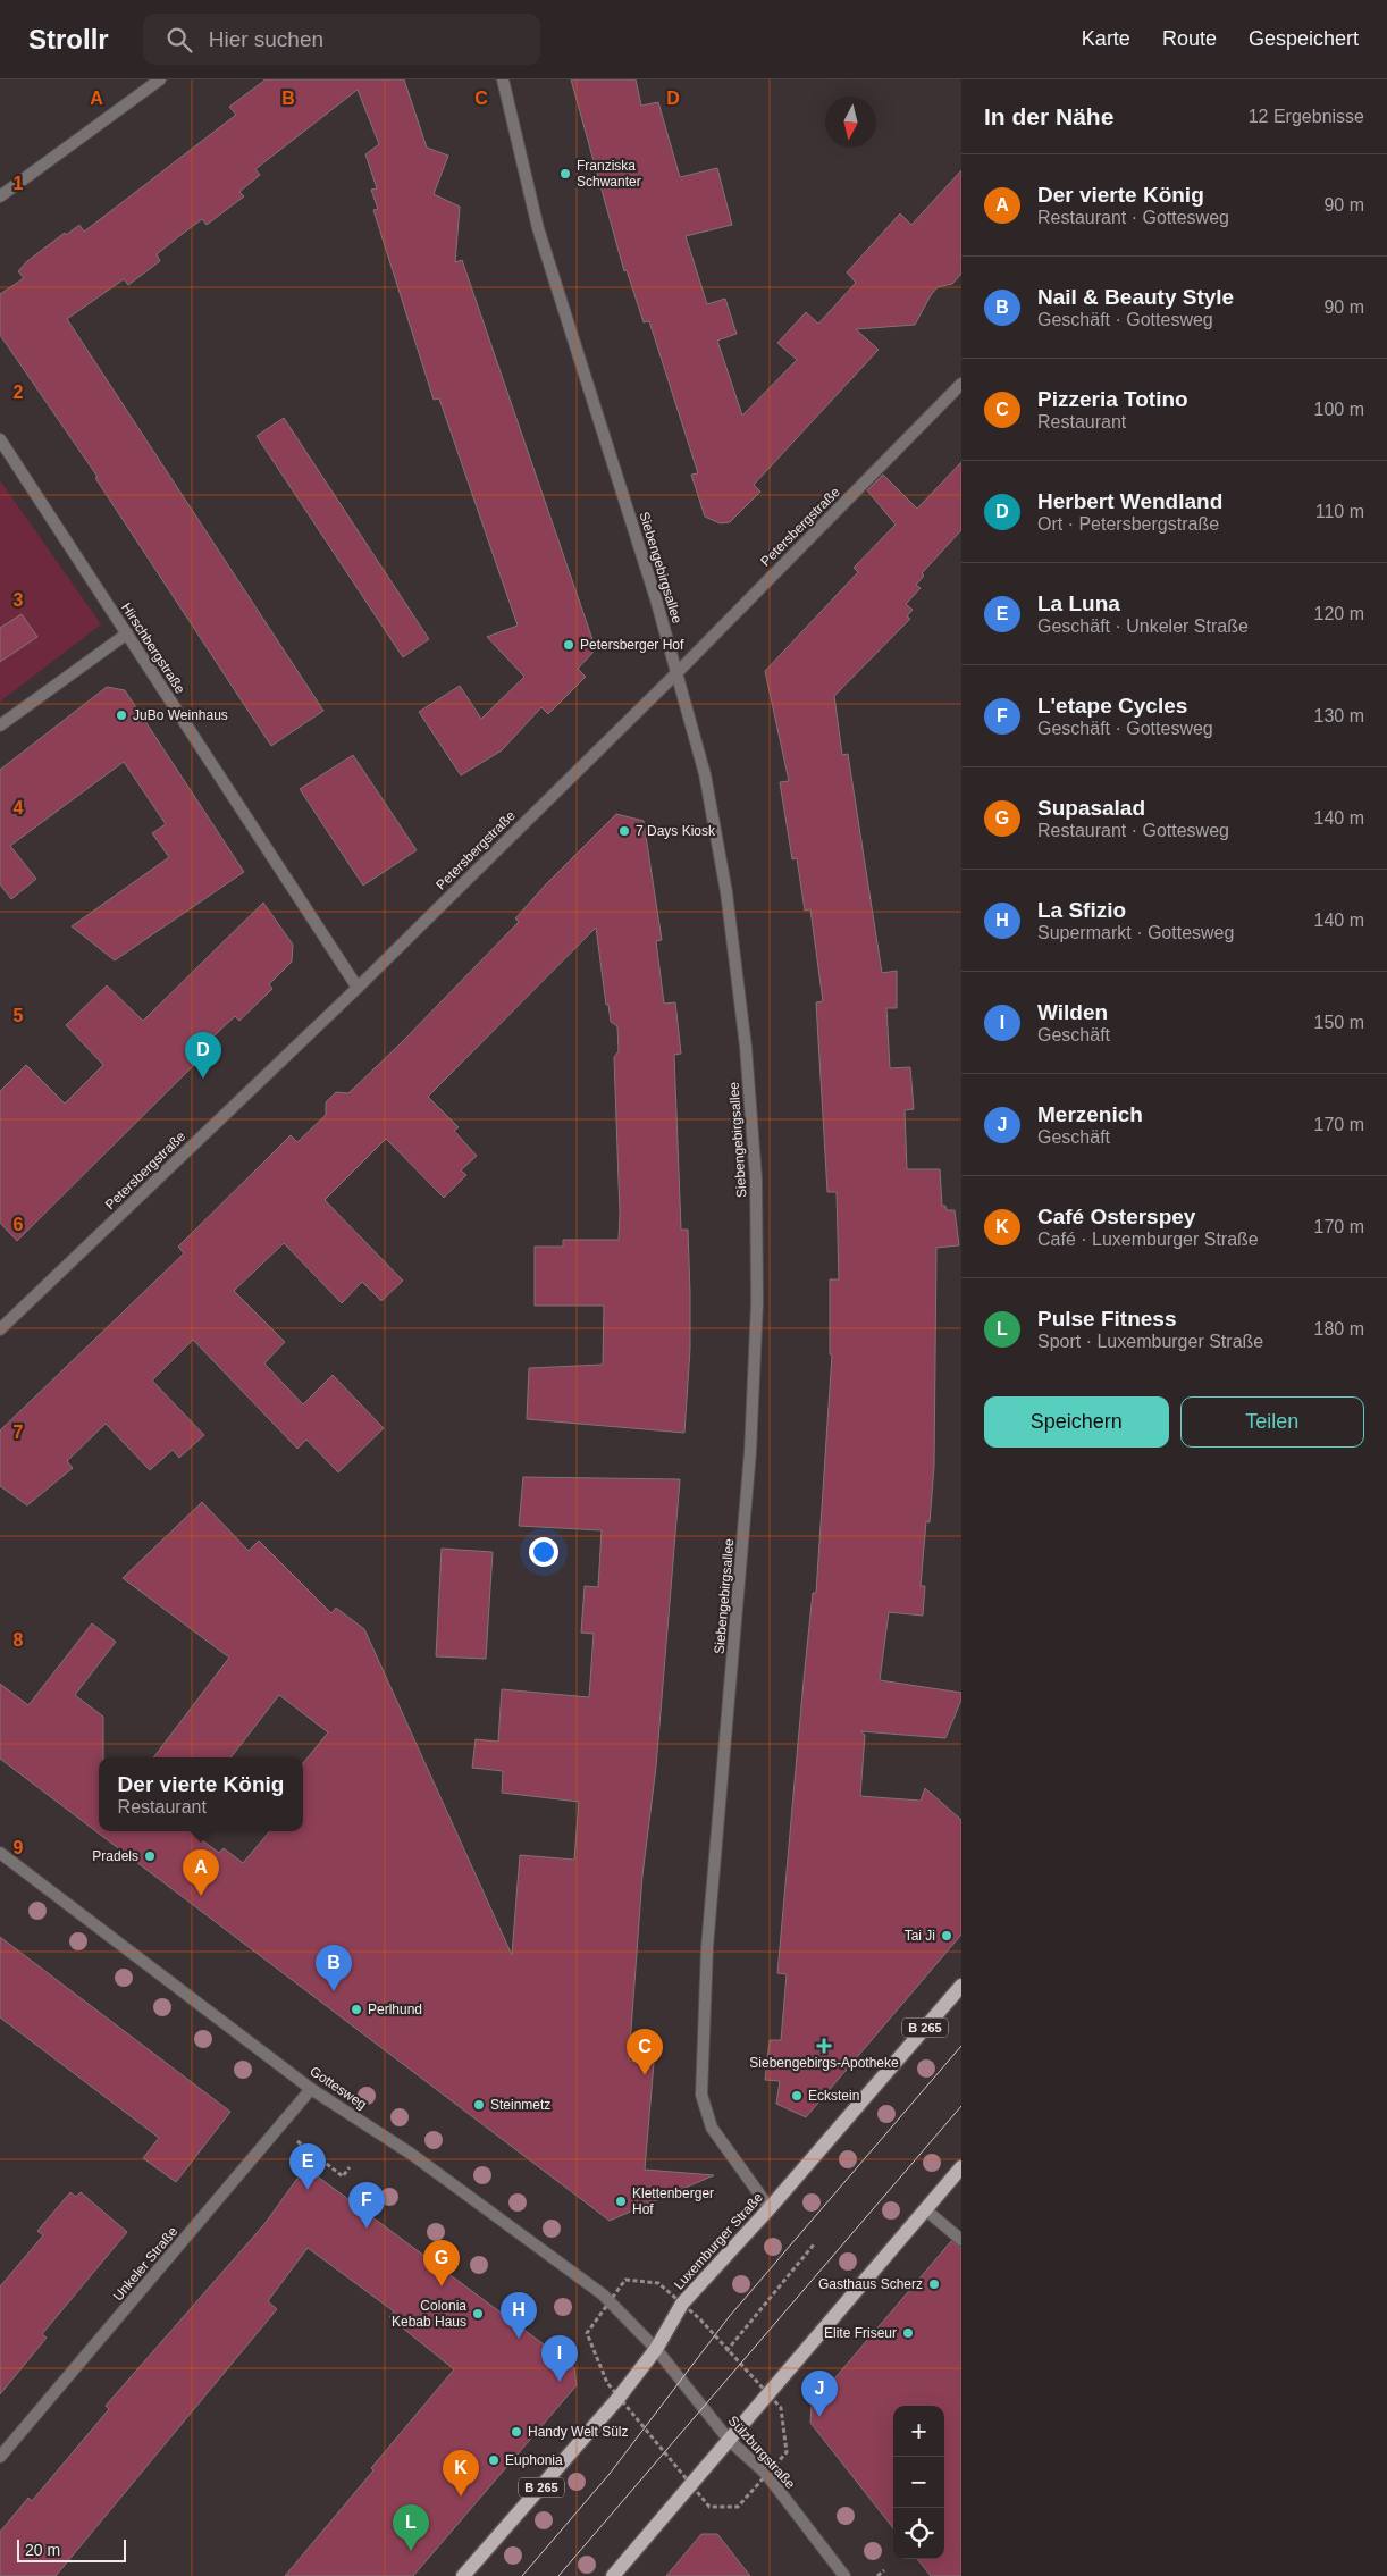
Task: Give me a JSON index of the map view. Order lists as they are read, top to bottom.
{
  "streets": {
    "main road": ["B 265", "Luxemburger Straße"],
    "street": [
      "Petersbergstraße",
      "Siebengebirgsallee",
      "Hirschbergstraße",
      "Gottesweg",
      "Unkeler Straße",
      "Sülzburgstraße"
    ]
  },
  "crossings": [
    ["Petersbergstraße", "Siebengebirgsallee"],
    ["Petersbergstraße", "Hirschbergstraße"],
    ["Siebengebirgsallee", "Luxemburger Straße"],
    ["Gottesweg", "Luxemburger Straße"],
    ["Gottesweg", "Unkeler Straße"],
    ["Gottesweg", "Sülzburgstraße"],
    ["Luxemburger Straße", "Sülzburgstraße"]
  ],
  "places": {
    "other": [
      "Franziska Schwanter",
      "Petersberger Hof",
      "JuBo Weinhaus",
      "7 Days Kiosk",
      "Pradels",
      "Tai Ji",
      "Perlhund",
      "Eckstein",
      "Steinmetz",
      "Klettenberger Hof",
      "Gasthaus Scherz",
      "Colonia Kebab Haus",
      "Elite Friseur",
      "Handy Welt Sülz",
      "Euphonia"
    ],
    "health": ["Siebengebirgs-Apotheke"]
  },
  "scale_bar": "20 m",
  "north": "bottom",
  "page": {
    "header": "Strollr",
    "search": "Hier suchen",
    "nav": ["Karte", "Route", "Gespeichert"],
    "heading": ["In der Nähe", "12 Ergebnisse"],
    "list": [
      {
        "mark": "A",
        "name": "Der vierte König",
        "note": "Restaurant · Gottesweg",
        "value": "90 m"
      },
      {
        "mark": "B",
        "name": "Nail & Beauty Style",
        "note": "Geschäft · Gottesweg",
        "value": "90 m"
      },
      {
        "mark": "C",
        "name": "Pizzeria Totino",
        "note": "Restaurant",
        "value": "100 m"
      },
      {
        "mark": "D",
        "name": "Herbert Wendland",
        "note": "Ort · Petersbergstraße",
        "value": "110 m"
      },
      {
        "mark": "E",
        "name": "La Luna",
        "note": "Geschäft · Unkeler Straße",
        "value": "120 m"
      },
      {
        "mark": "F",
        "name": "L'etape Cycles",
        "note": "Geschäft · Gottesweg",
        "value": "130 m"
      },
      {
        "mark": "G",
        "name": "Supasalad",
        "note": "Restaurant · Gottesweg",
        "value": "140 m"
      },
      {
        "mark": "H",
        "name": "La Sfizio",
        "note": "Supermarkt · Gottesweg",
        "value": "140 m"
      },
      {
        "mark": "I",
        "name": "Wilden",
        "note": "Geschäft",
        "value": "150 m"
      },
      {
        "mark": "J",
        "name": "Merzenich",
        "note": "Geschäft",
        "value": "170 m"
      },
      {
        "mark": "K",
        "name": "Café Osterspey",
        "note": "Café · Luxemburger Straße",
        "value": "170 m"
      },
      {
        "mark": "L",
        "name": "Pulse Fitness",
        "note": "Sport · Luxemburger Straße",
        "value": "180 m"
      }
    ],
    "pins": [
      "D",
      "A",
      "B",
      "C",
      "E",
      "F",
      "G",
      "H",
      "I",
      "J",
      "K",
      "L"
    ],
    "buttons": ["Speichern", "Teilen"],
    "popup": ["Der vierte König", "Restaurant"],
    "map_buttons": ["+", "−"],
    "scale": "20 m"
  },
  "grid": {
    "columns": [
      "A",
      "B",
      "C",
      "D"
    ],
    "rows": [
      "1",
      "2",
      "3",
      "4",
      "5",
      "6",
      "7",
      "8",
      "9"
    ]
  }
}
